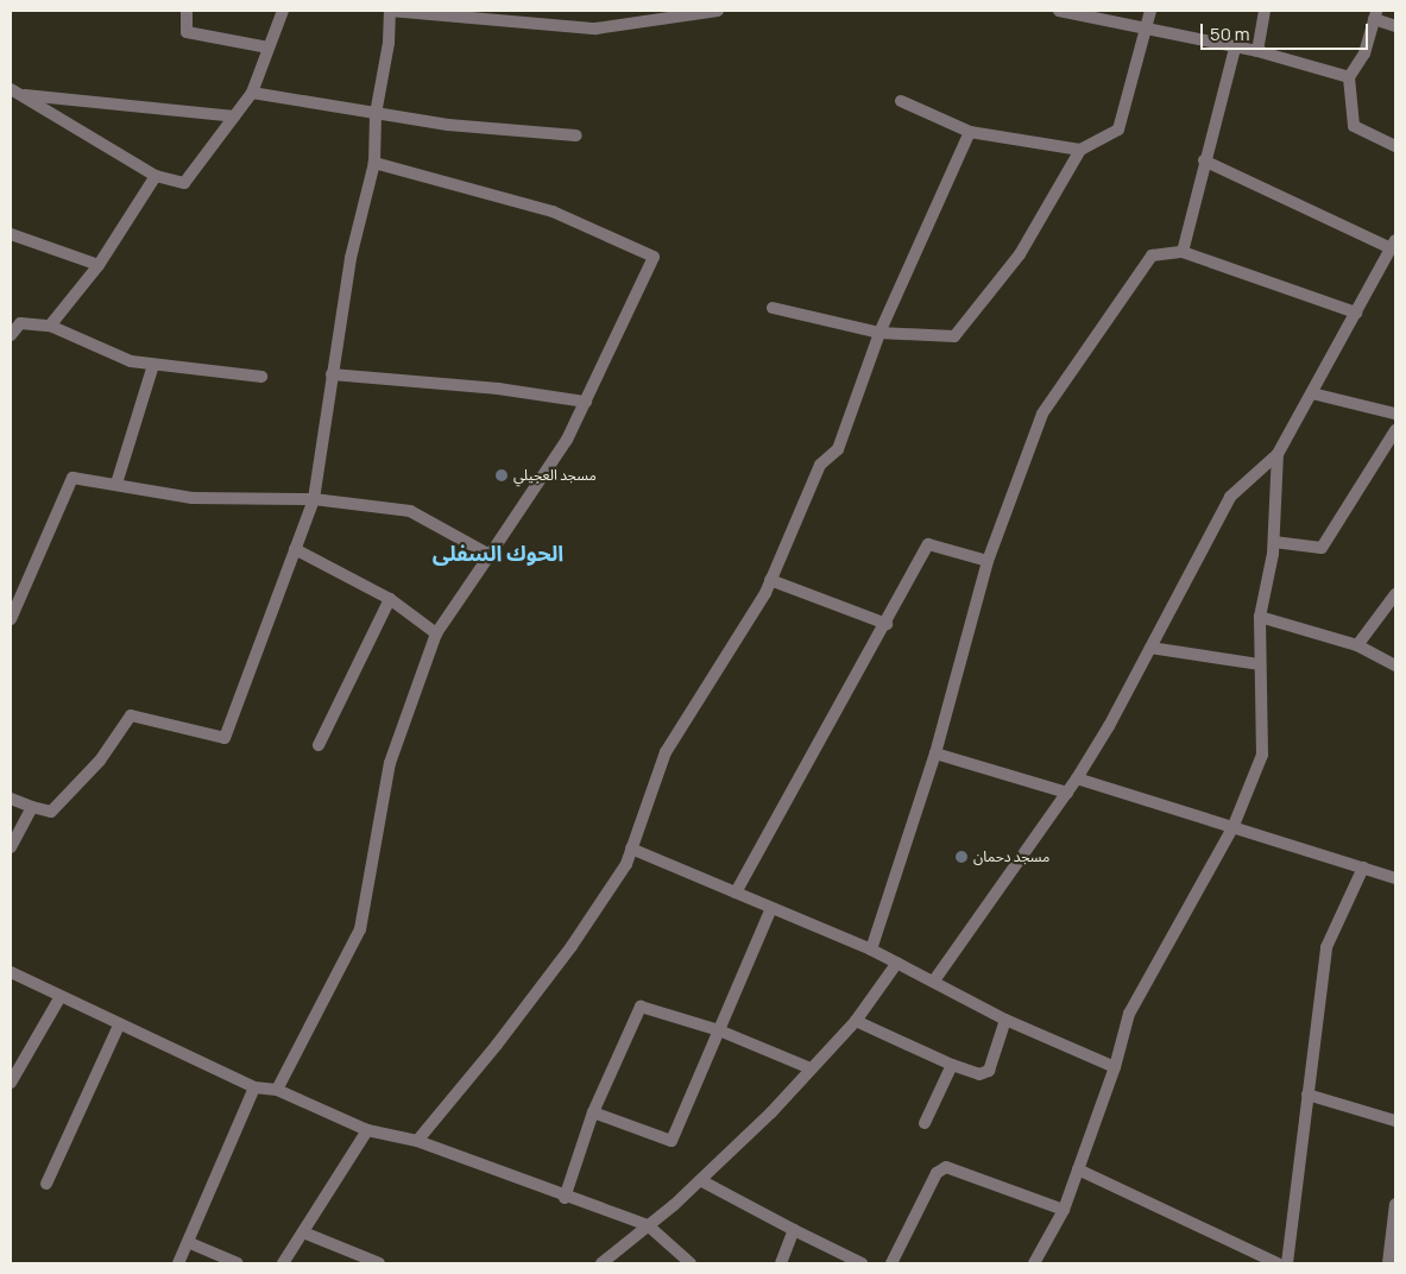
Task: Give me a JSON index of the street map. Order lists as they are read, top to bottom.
{
  "districts": ["الحوك السفلى"],
  "places": ["مسجد العجيلي", "مسجد دحمان"],
  "scale_bar": "50 m"
}
